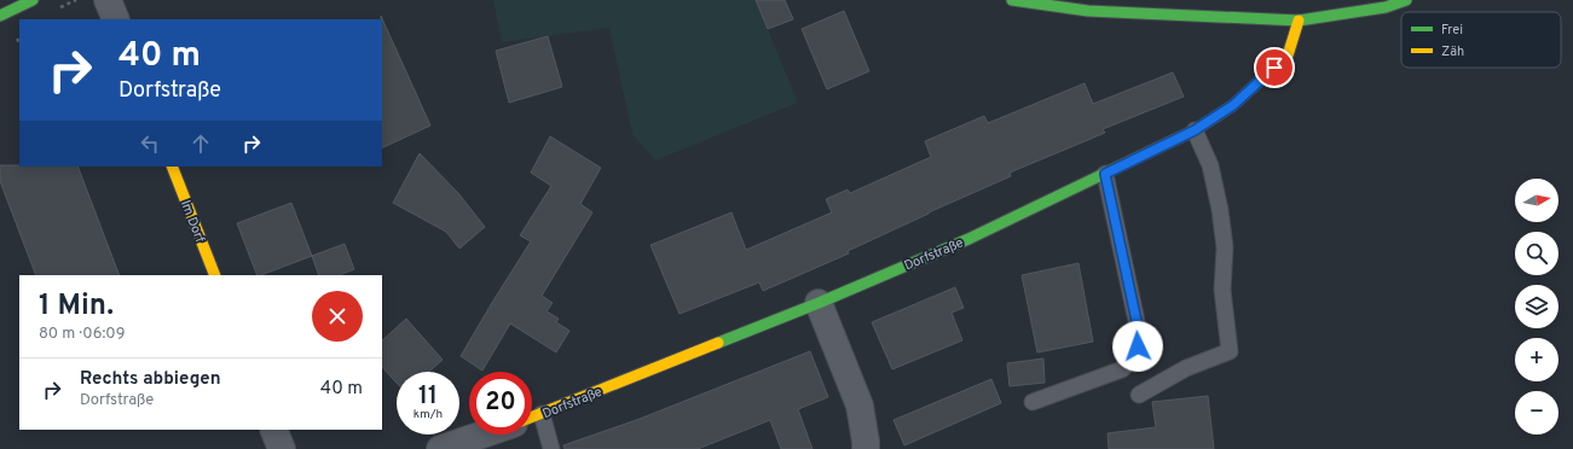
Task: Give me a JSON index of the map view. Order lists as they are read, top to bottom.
{
  "streets": {
    "street": ["Im Dorf", "Dorfstraße"]
  },
  "legend": ["Frei", "Zäh"],
  "north": "right",
  "page": {
    "turn": ["40 m", "Dorfstraße"],
    "map_buttons": ["+", "−"],
    "heading": ["1 Min.", "80 m · 06:09"],
    "list": [
      {
        "name": "Rechts abbiegen",
        "note": "Dorfstraße",
        "value": "40 m"
      }
    ],
    "speed": "11 km/h",
    "limit": "20"
  }
}
